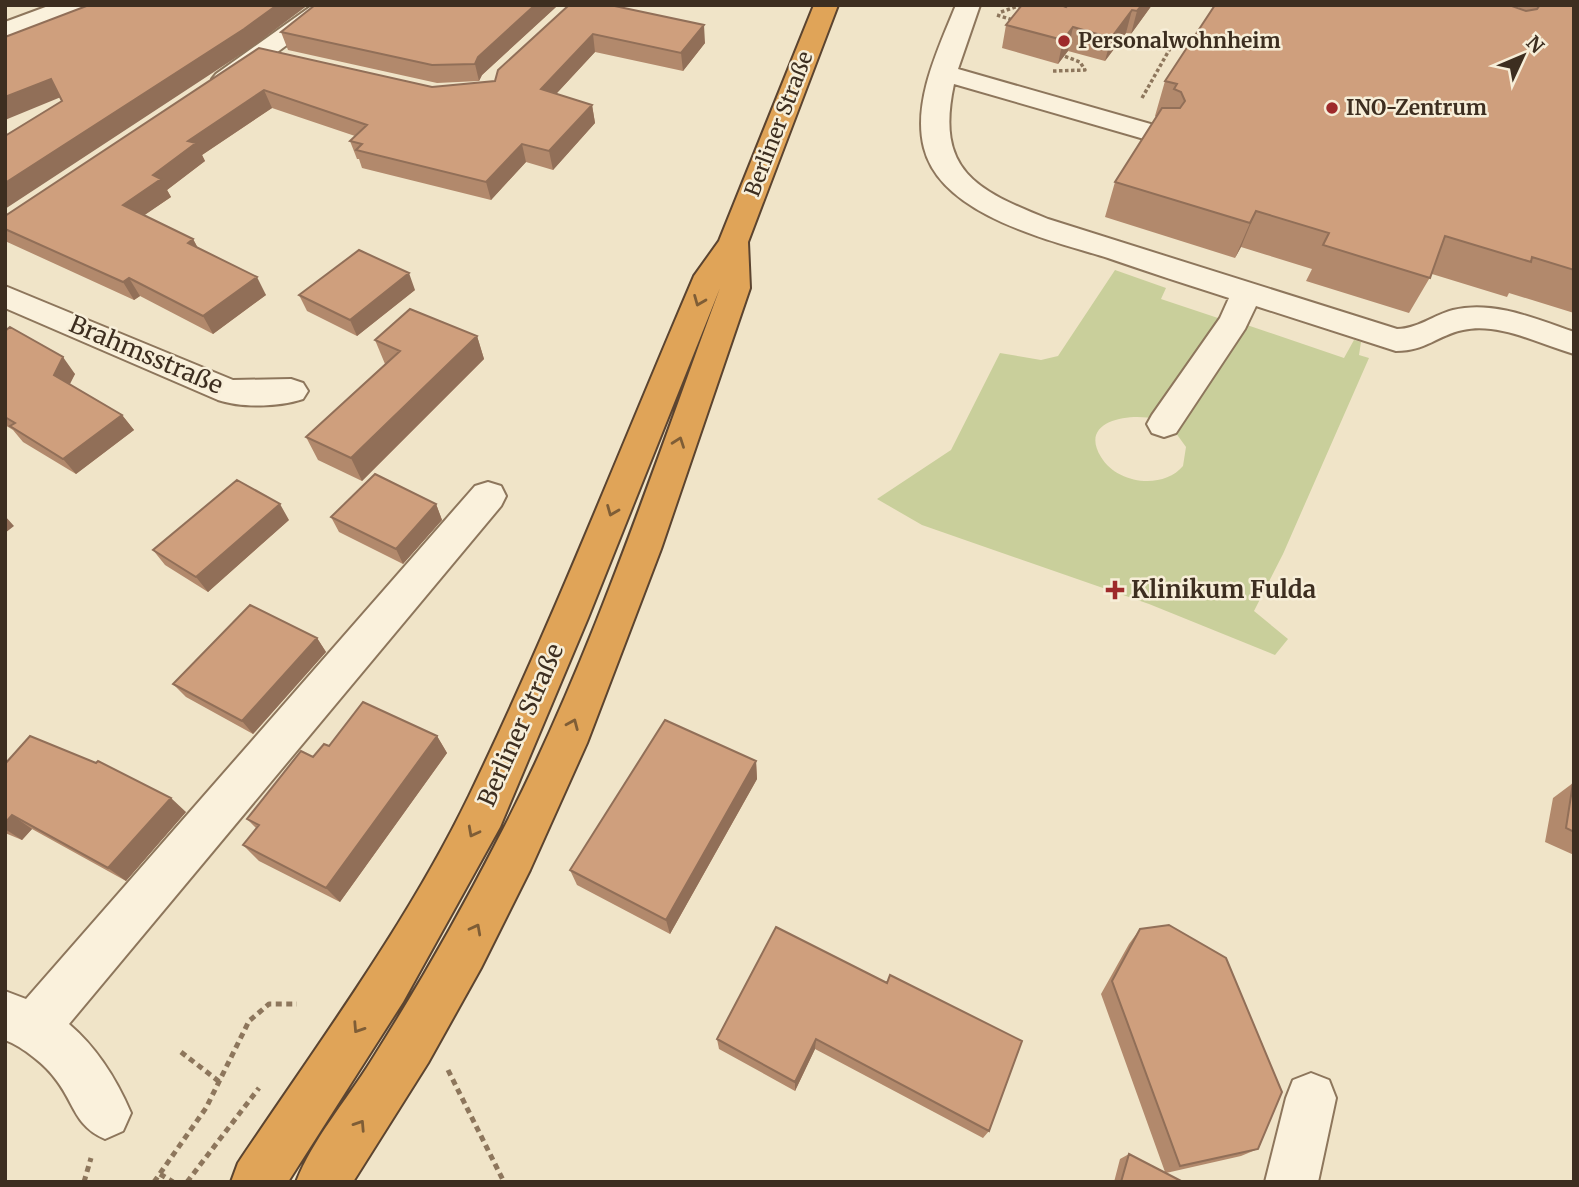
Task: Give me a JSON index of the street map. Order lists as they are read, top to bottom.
{
  "streets": {
    "highway": ["Berliner Straße"],
    "street": ["Brahmsstraße"]
  },
  "places": {
    "other": ["Personalwohnheim", "INO-Zentrum"],
    "health": ["Klinikum Fulda"]
  },
  "north": "top right"
}
